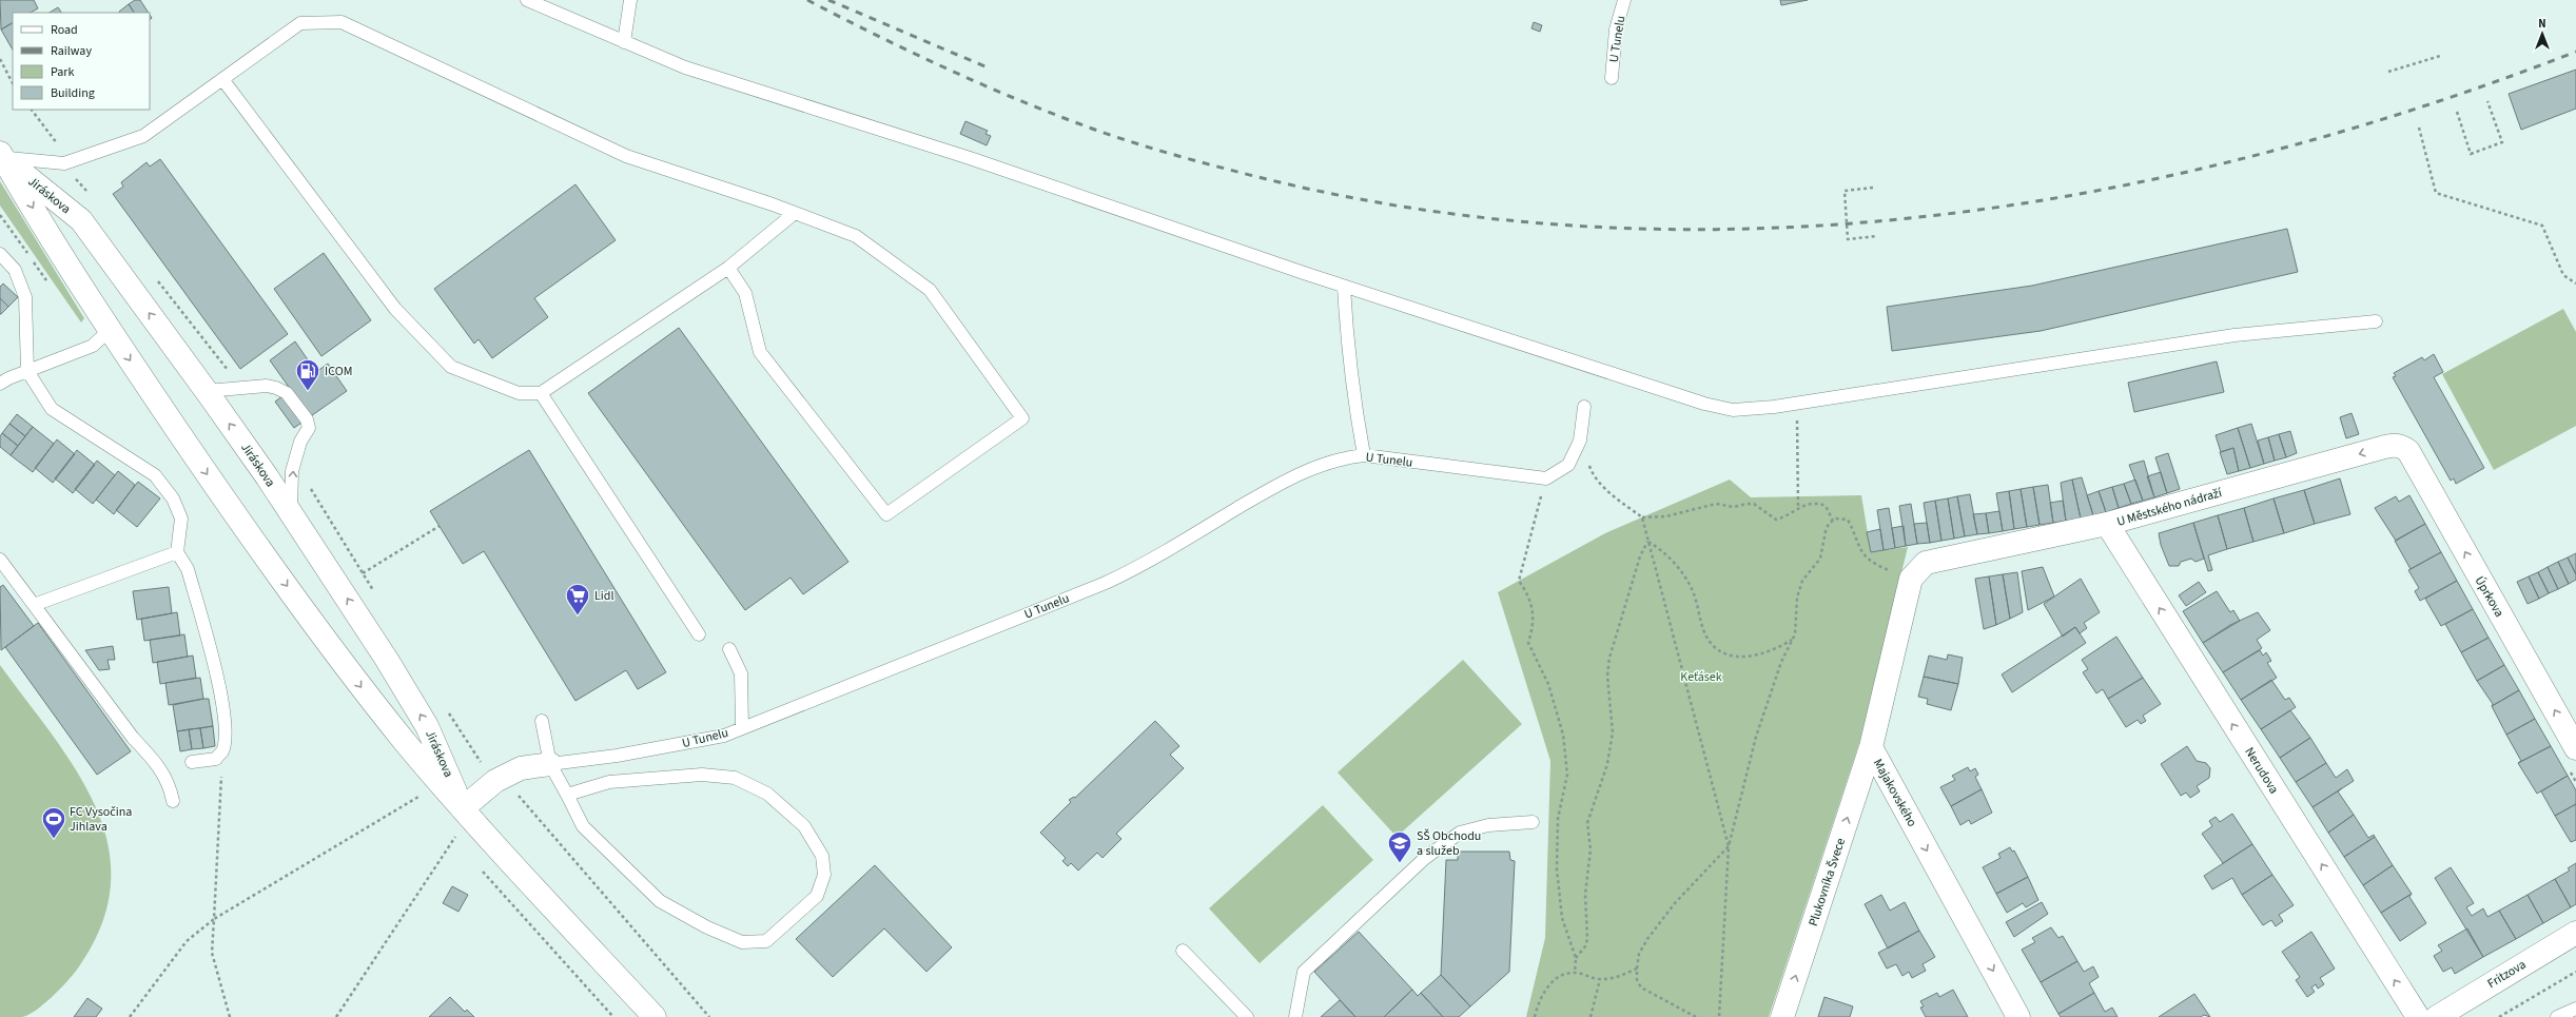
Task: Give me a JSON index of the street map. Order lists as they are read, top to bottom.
{
  "streets": {
    "street": [
      "U Tunelu",
      "Jiráskova",
      "U Městského nádraží",
      "Úprkova",
      "Nerudova",
      "Majakovského",
      "Plukovníka Švece",
      "Fritzova"
    ]
  },
  "crossings": [
    ["U Tunelu", "Jiráskova"],
    ["U Městského nádraží", "Úprkova"],
    ["U Městského nádraží", "Nerudova"],
    ["U Městského nádraží", "Majakovského"],
    ["Majakovského", "Plukovníka Švece"]
  ],
  "one_way": [
    "U Městského nádraží",
    "Úprkova",
    "Nerudova",
    "Majakovského",
    "Plukovníka Švece"
  ],
  "parks": ["Keťásek"],
  "places": {
    "fuel station": ["ICOM"],
    "supermarket": ["Lidl"],
    "sports": ["FC Vysočina Jihlava"],
    "school or university": ["SŠ Obchodu a služeb"]
  },
  "legend": [
    "Road",
    "Railway",
    "Park",
    "Building"
  ],
  "north": "top"
}
